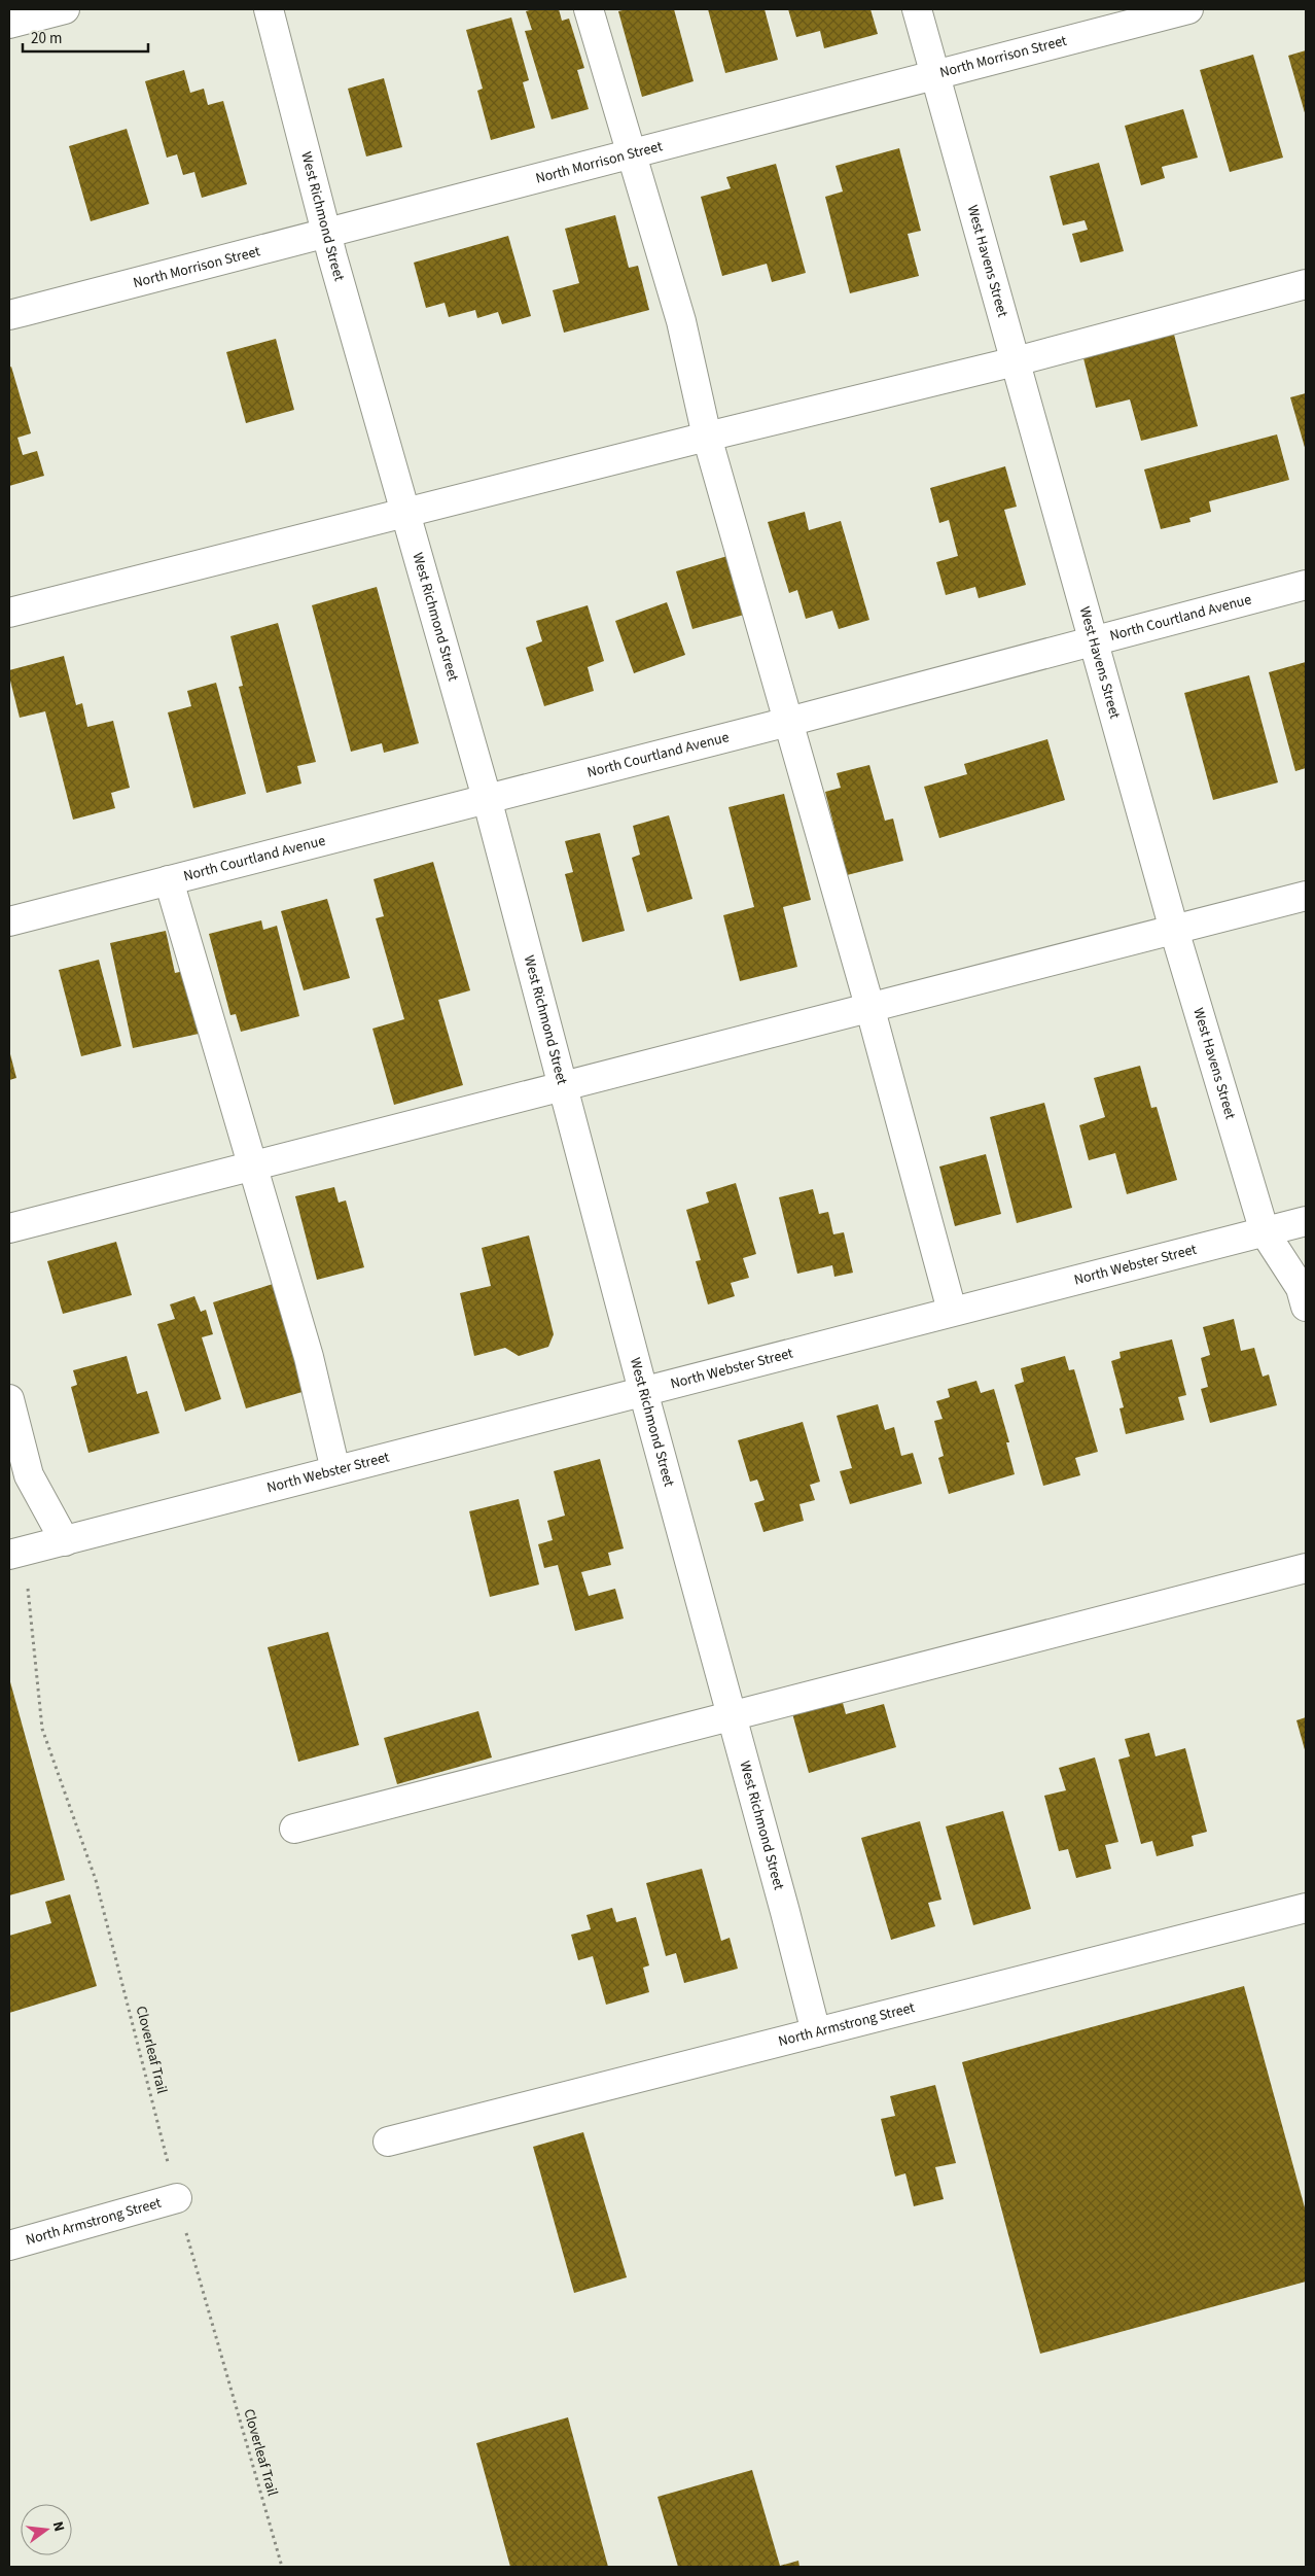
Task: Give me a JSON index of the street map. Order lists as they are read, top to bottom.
{
  "streets": {
    "street": [
      "North Morrison Street",
      "West Richmond Street",
      "West Havens Street",
      "North Courtland Avenue",
      "North Webster Street",
      "North Armstrong Street"
    ],
    "path": ["Cloverleaf Trail"]
  },
  "crossings": [
    ["North Morrison Street", "West Richmond Street"],
    ["North Morrison Street", "West Havens Street"],
    ["West Richmond Street", "North Courtland Avenue"],
    ["West Richmond Street", "North Webster Street"],
    ["West Richmond Street", "North Armstrong Street"],
    ["West Havens Street", "North Courtland Avenue"],
    ["West Havens Street", "North Webster Street"],
    ["North Webster Street", "Cloverleaf Trail"],
    ["North Armstrong Street", "Cloverleaf Trail"]
  ],
  "scale_bar": "20 m",
  "north": "right"
}
